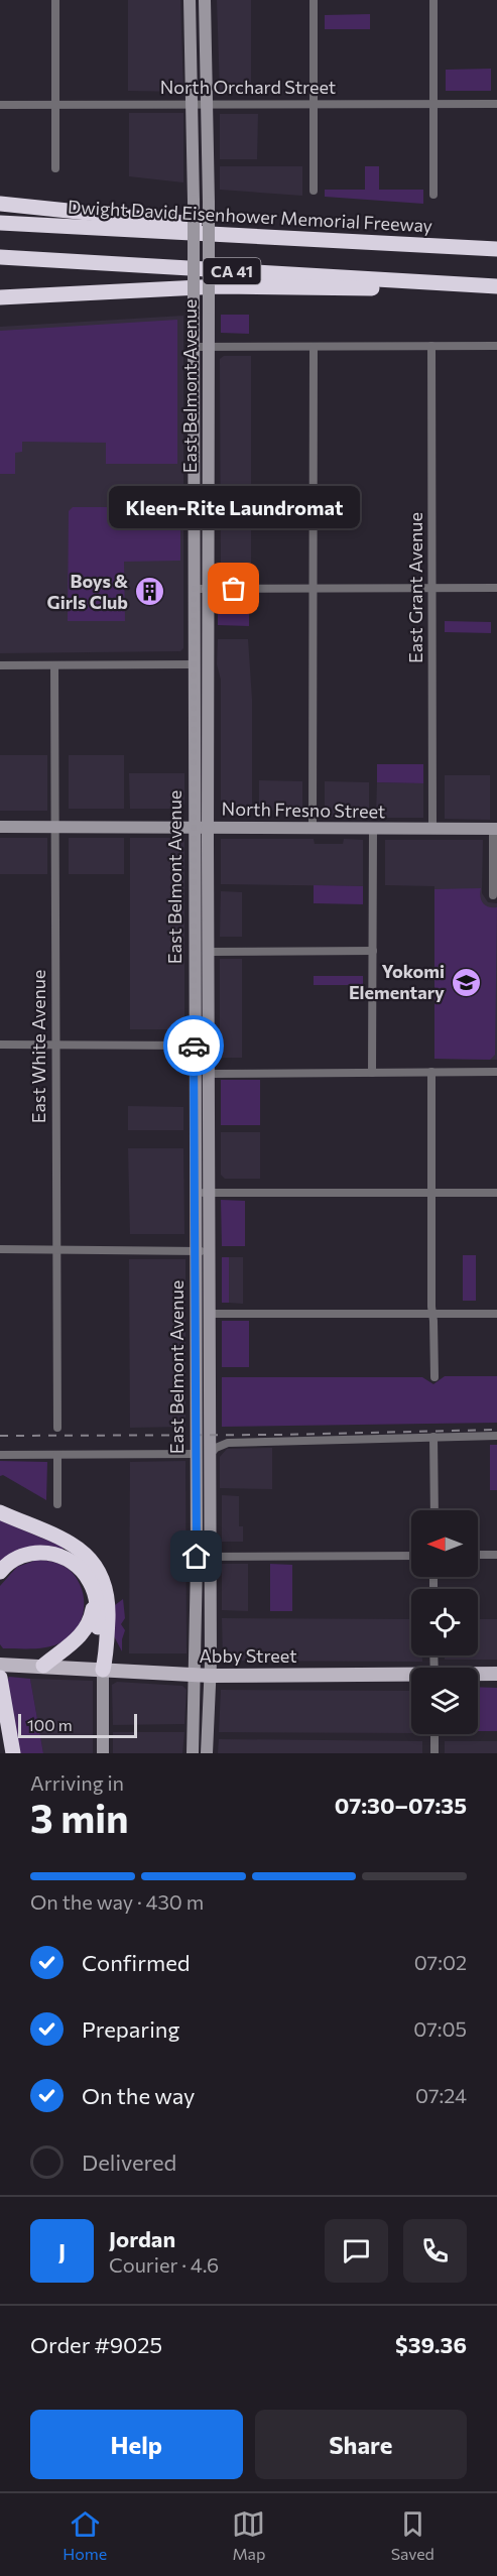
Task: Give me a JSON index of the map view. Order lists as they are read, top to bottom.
{
  "streets": {
    "highway": ["Dwight David Eisenhower Memorial Freeway", "CA 41"],
    "main road": ["East Belmont Avenue", "North Fresno Street", "Abby Street"],
    "street": ["North Orchard Street", "East Grant Avenue", "East White Avenue"]
  },
  "crossings": [
    ["North Orchard Street", "East Belmont Avenue"],
    ["East Belmont Avenue", "North Fresno Street"],
    ["East Belmont Avenue", "Abby Street"],
    ["East Grant Avenue", "North Fresno Street"],
    ["North Fresno Street", "East White Avenue"]
  ],
  "places": {
    "other": ["Kleen-Rite Laundromat"],
    "building": ["Boys & Girls Club"],
    "school or university": ["Yokomi Elementary"]
  },
  "scale_bar": "100 m",
  "north": "left",
  "page": {
    "bubble": "Kleen-Rite Laundromat",
    "scale": "100 m",
    "heading": ["3 min", "Arriving in", "07:30–07:35"],
    "panel": [
      "Jordan",
      "Courier · 4.6",
      "Order #9025",
      "$39.36"
    ],
    "bar": "On the way · 430 m",
    "list": [
      ["Confirmed", "07:02"],
      ["Preparing", "07:05"],
      ["On the way", "07:24"],
      "Delivered"
    ],
    "round": "J",
    "buttons": ["Help", "Share"],
    "tabs": ["Home", "Map", "Saved"]
  }
}
